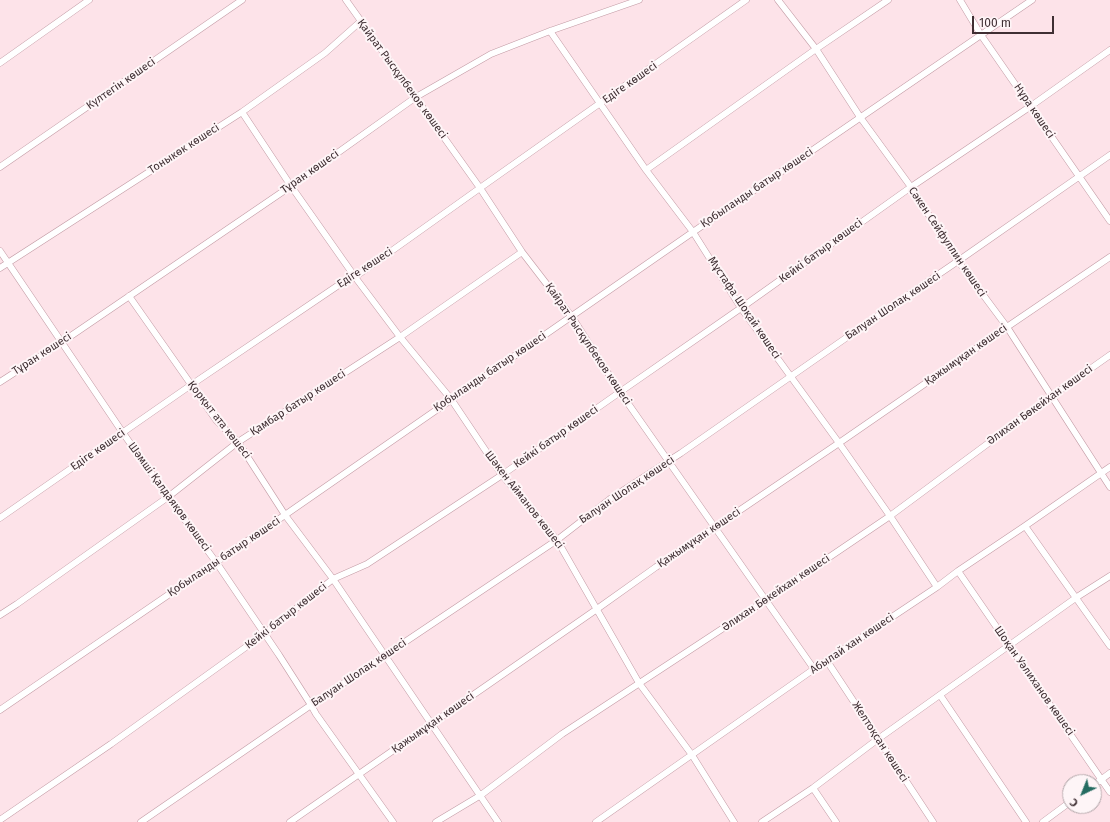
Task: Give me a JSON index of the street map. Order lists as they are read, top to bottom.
{
  "streets": {
    "street": [
      "Қайрат Рысқұлбеков көшесі",
      "Едіге көшесі",
      "Күлтегін көшесі",
      "Нұра көшесі",
      "Тоныкөк көшесі",
      "Тұран көшесі",
      "Қобыланды батыр көшесі",
      "Сәкен Сейфуллин көшесі",
      "Кейкі батыр көшесі",
      "Балуан Шолақ көшесі",
      "Мұстафа Шоқай көшесі",
      "Қажымұқан көшесі",
      "Қамбар батыр көшесі",
      "Әлихан Бөкейхан көшесі",
      "Қорқыт ата көшесі",
      "Шәмші Қалдаяқов көшесі",
      "Шәкен Айманов көшесі",
      "Абылай хан көшесі",
      "Шоқан Уәлиханов көшесі",
      "Желтоқсан көшесі"
    ]
  },
  "crossings": [
    ["Қайрат Рысқұлбеков көшесі", "Едіге көшесі"],
    ["Қайрат Рысқұлбеков көшесі", "Тоныкөк көшесі"],
    ["Қайрат Рысқұлбеков көшесі", "Тұран көшесі"],
    ["Қайрат Рысқұлбеков көшесі", "Қобыланды батыр көшесі"],
    ["Қайрат Рысқұлбеков көшесі", "Кейкі батыр көшесі"],
    ["Қайрат Рысқұлбеков көшесі", "Балуан Шолақ көшесі"],
    ["Қайрат Рысқұлбеков көшесі", "Қажымұқан көшесі"],
    ["Қайрат Рысқұлбеков көшесі", "Қамбар батыр көшесі"],
    ["Қайрат Рысқұлбеков көшесі", "Әлихан Бөкейхан көшесі"],
    ["Қайрат Рысқұлбеков көшесі", "Абылай хан көшесі"],
    ["Едіге көшесі", "Мұстафа Шоқай көшесі"],
    ["Едіге көшесі", "Қорқыт ата көшесі"],
    ["Едіге көшесі", "Шәмші Қалдаяқов көшесі"],
    ["Едіге көшесі", "Шәкен Айманов көшесі"],
    ["Нұра көшесі", "Қобыланды батыр көшесі"],
    ["Нұра көшесі", "Кейкі батыр көшесі"],
    ["Нұра көшесі", "Балуан Шолақ көшесі"],
    ["Тоныкөк көшесі", "Шәмші Қалдаяқов көшесі"],
    ["Тоныкөк көшесі", "Шәкен Айманов көшесі"],
    ["Тұран көшесі", "Мұстафа Шоқай көшесі"],
    ["Тұран көшесі", "Қорқыт ата көшесі"],
    ["Тұран көшесі", "Шәмші Қалдаяқов көшесі"],
    ["Тұран көшесі", "Шәкен Айманов көшесі"],
    ["Қобыланды батыр көшесі", "Сәкен Сейфуллин көшесі"],
    ["Қобыланды батыр көшесі", "Мұстафа Шоқай көшесі"],
    ["Қобыланды батыр көшесі", "Қорқыт ата көшесі"],
    ["Қобыланды батыр көшесі", "Шәмші Қалдаяқов көшесі"],
    ["Қобыланды батыр көшесі", "Шәкен Айманов көшесі"],
    ["Сәкен Сейфуллин көшесі", "Кейкі батыр көшесі"],
    ["Сәкен Сейфуллин көшесі", "Балуан Шолақ көшесі"],
    ["Сәкен Сейфуллин көшесі", "Қажымұқан көшесі"],
    ["Сәкен Сейфуллин көшесі", "Әлихан Бөкейхан көшесі"],
    ["Сәкен Сейфуллин көшесі", "Абылай хан көшесі"],
    ["Кейкі батыр көшесі", "Мұстафа Шоқай көшесі"],
    ["Кейкі батыр көшесі", "Қорқыт ата көшесі"],
    ["Кейкі батыр көшесі", "Шәмші Қалдаяқов көшесі"],
    ["Кейкі батыр көшесі", "Шәкен Айманов көшесі"],
    ["Балуан Шолақ көшесі", "Мұстафа Шоқай көшесі"],
    ["Балуан Шолақ көшесі", "Қорқыт ата көшесі"],
    ["Балуан Шолақ көшесі", "Шәмші Қалдаяқов көшесі"],
    ["Балуан Шолақ көшесі", "Шәкен Айманов көшесі"],
    ["Мұстафа Шоқай көшесі", "Қажымұқан көшесі"],
    ["Мұстафа Шоқай көшесі", "Әлихан Бөкейхан көшесі"],
    ["Мұстафа Шоқай көшесі", "Абылай хан көшесі"],
    ["Қажымұқан көшесі", "Қорқыт ата көшесі"],
    ["Қажымұқан көшесі", "Шәмші Қалдаяқов көшесі"],
    ["Қажымұқан көшесі", "Шәкен Айманов көшесі"],
    ["Қамбар батыр көшесі", "Қорқыт ата көшесі"],
    ["Қамбар батыр көшесі", "Шәмші Қалдаяқов көшесі"],
    ["Қамбар батыр көшесі", "Шәкен Айманов көшесі"],
    ["Әлихан Бөкейхан көшесі", "Қорқыт ата көшесі"],
    ["Әлихан Бөкейхан көшесі", "Шәкен Айманов көшесі"],
    ["Шәкен Айманов көшесі", "Абылай хан көшесі"],
    ["Абылай хан көшесі", "Шоқан Уәлиханов көшесі"],
    ["Абылай хан көшесі", "Желтоқсан көшесі"]
  ],
  "scale_bar": "100 m",
  "north": "bottom left"
}
